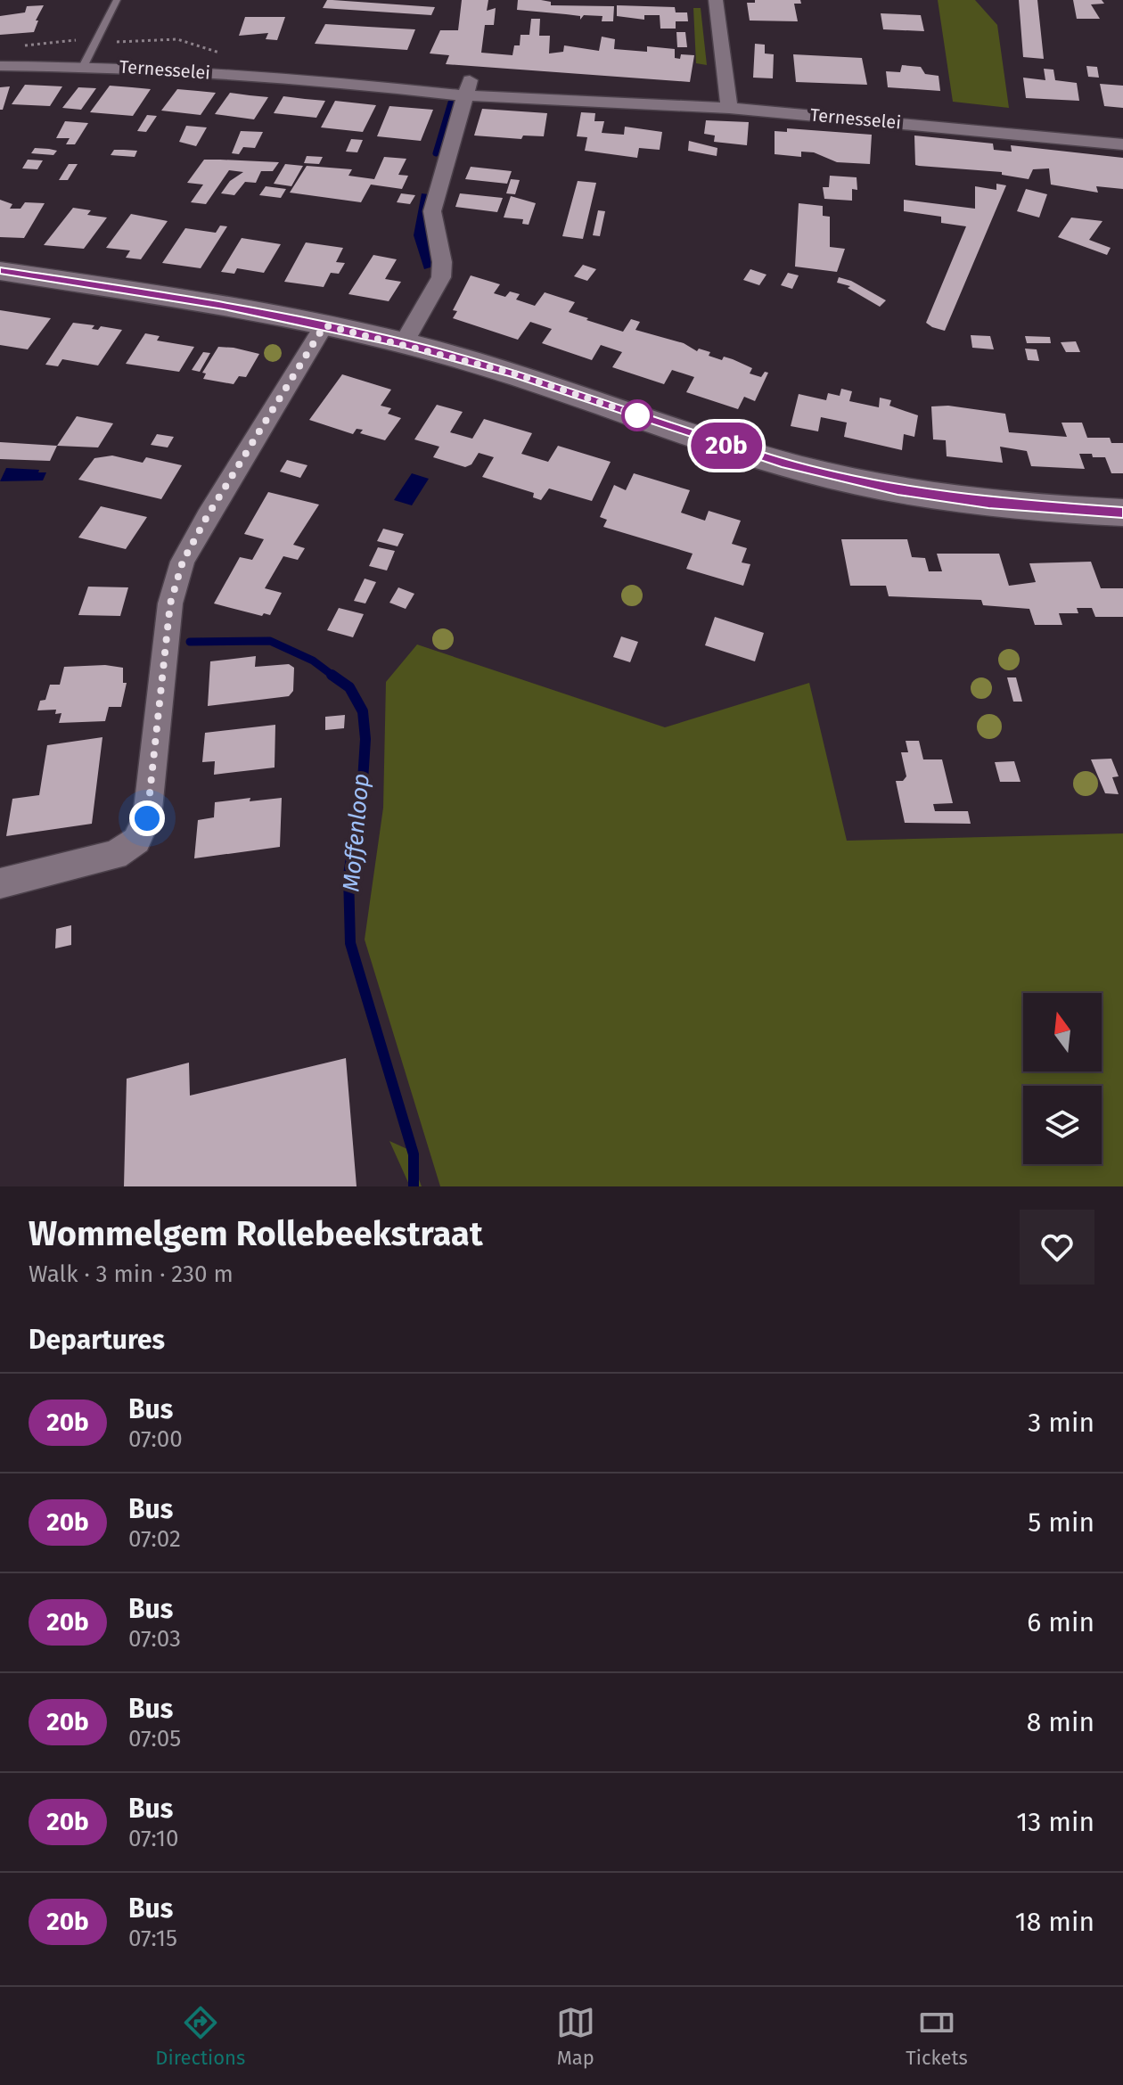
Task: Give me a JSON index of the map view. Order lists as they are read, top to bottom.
{
  "streets": {
    "street": ["Ternesselei"]
  },
  "water": ["Moffenloop"],
  "lines": ["bus line 20b"],
  "north": "top",
  "page": {
    "on_map": "20b",
    "heading": [
      ["Wommelgem Rollebeekstraat", "Walk · 3 min · 230 m"],
      "Departures"
    ],
    "list": [
      {
        "mark": "20b",
        "name": "Bus",
        "note": "07:00",
        "value": "3 min"
      },
      {
        "mark": "20b",
        "name": "Bus",
        "note": "07:02",
        "value": "5 min"
      },
      {
        "mark": "20b",
        "name": "Bus",
        "note": "07:03",
        "value": "6 min"
      },
      {
        "mark": "20b",
        "name": "Bus",
        "note": "07:05",
        "value": "8 min"
      },
      {
        "mark": "20b",
        "name": "Bus",
        "note": "07:10",
        "value": "13 min"
      },
      {
        "mark": "20b",
        "name": "Bus",
        "note": "07:15",
        "value": "18 min"
      }
    ],
    "tabs": ["Directions", "Map", "Tickets"]
  }
}
